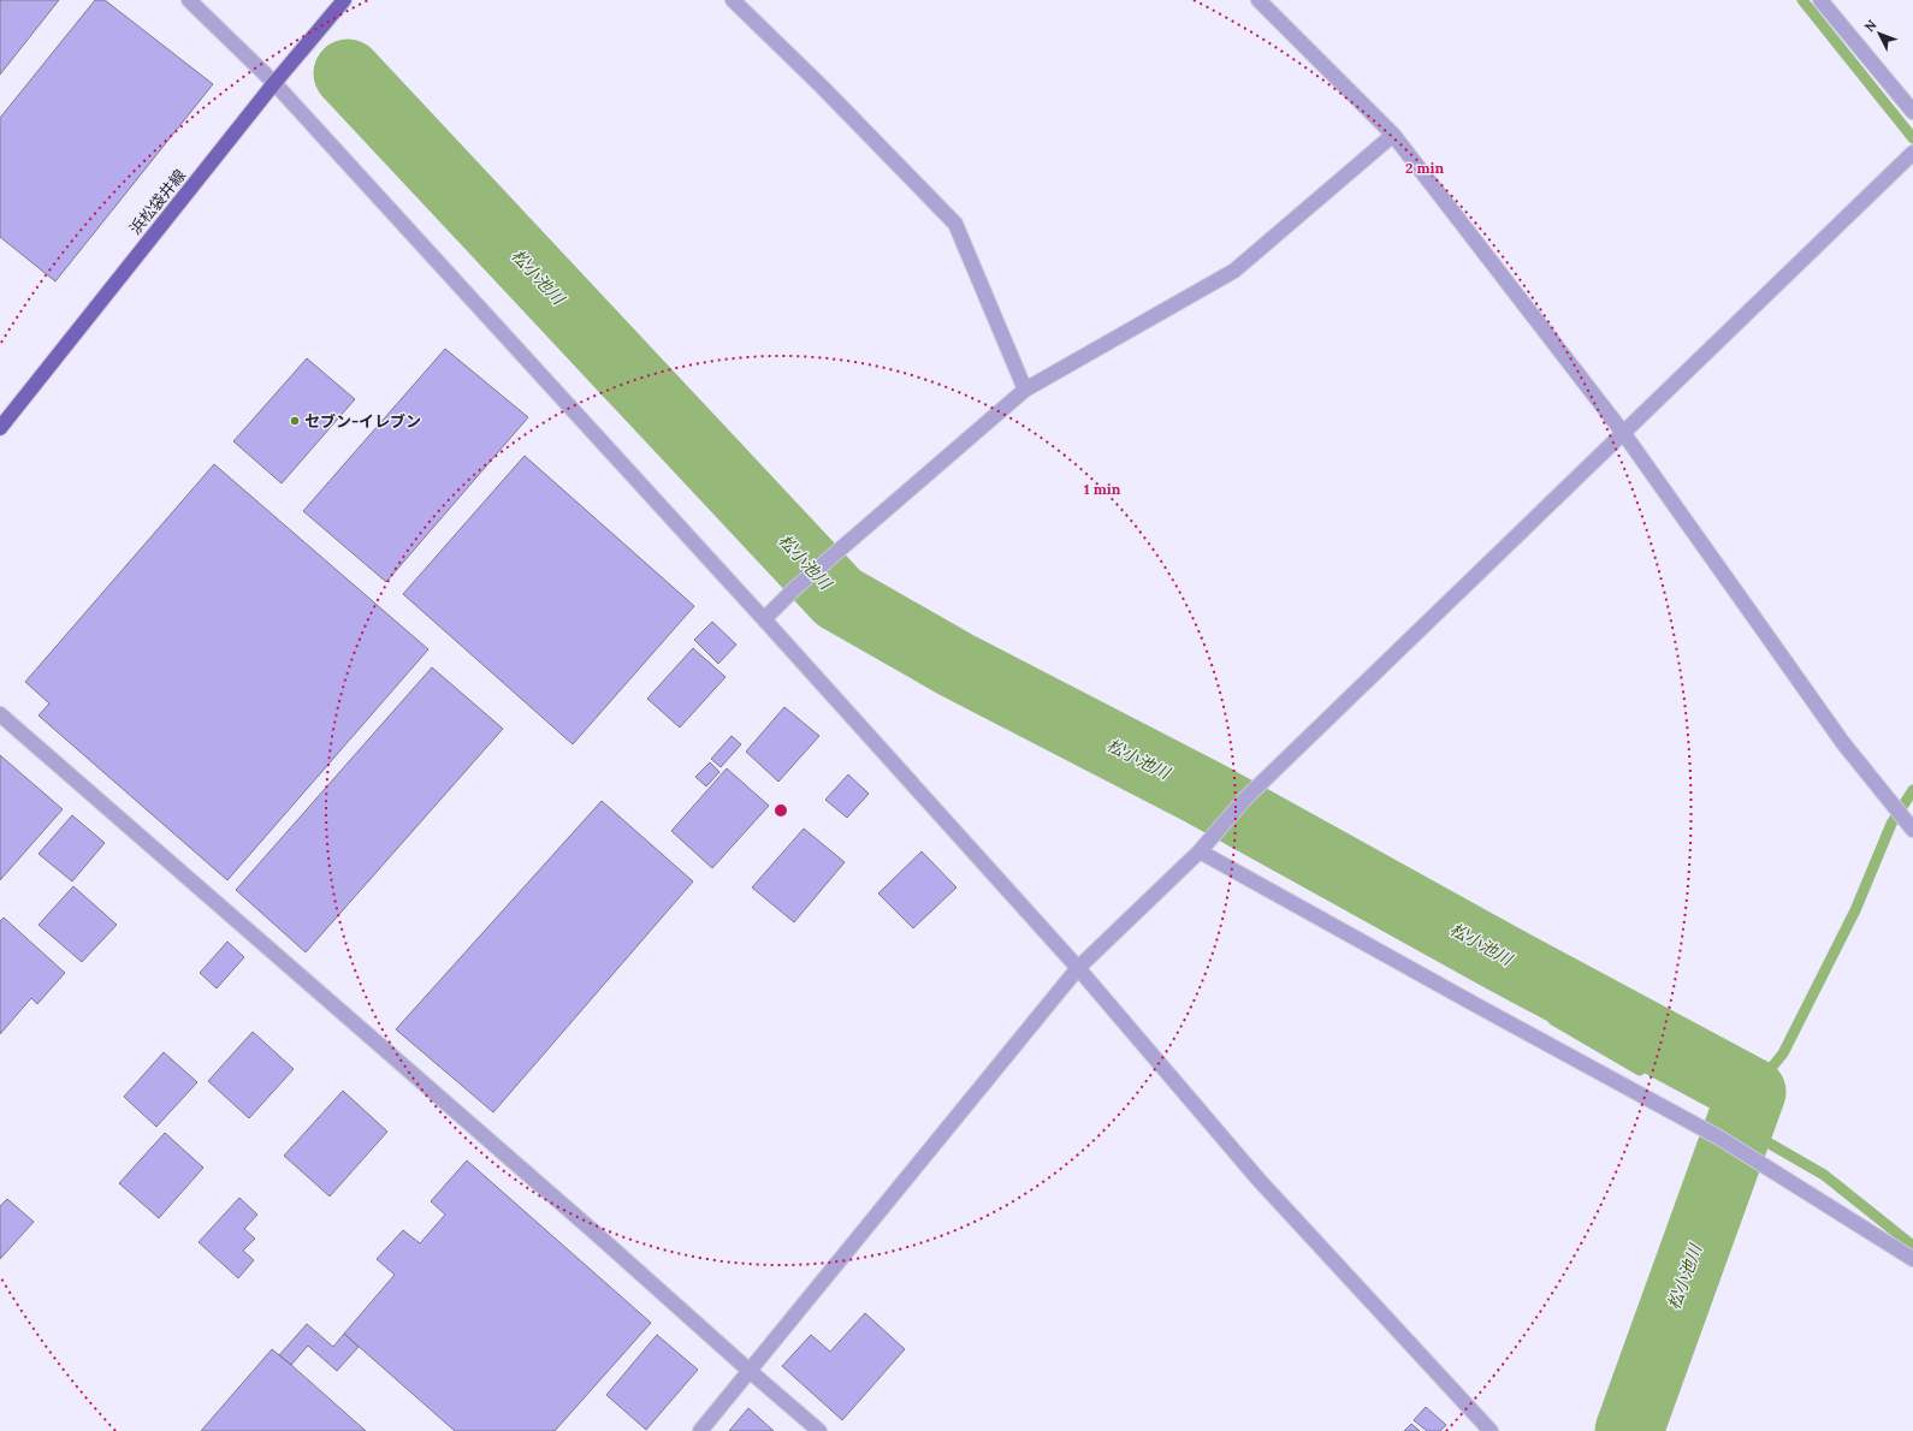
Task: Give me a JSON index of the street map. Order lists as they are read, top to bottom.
{
  "streets": {
    "main road": ["浜松袋井線"]
  },
  "water": ["松小池川"],
  "places": ["セブン-イレブン"],
  "north": "top left",
  "rings": ["2 min", "1 min"]
}
